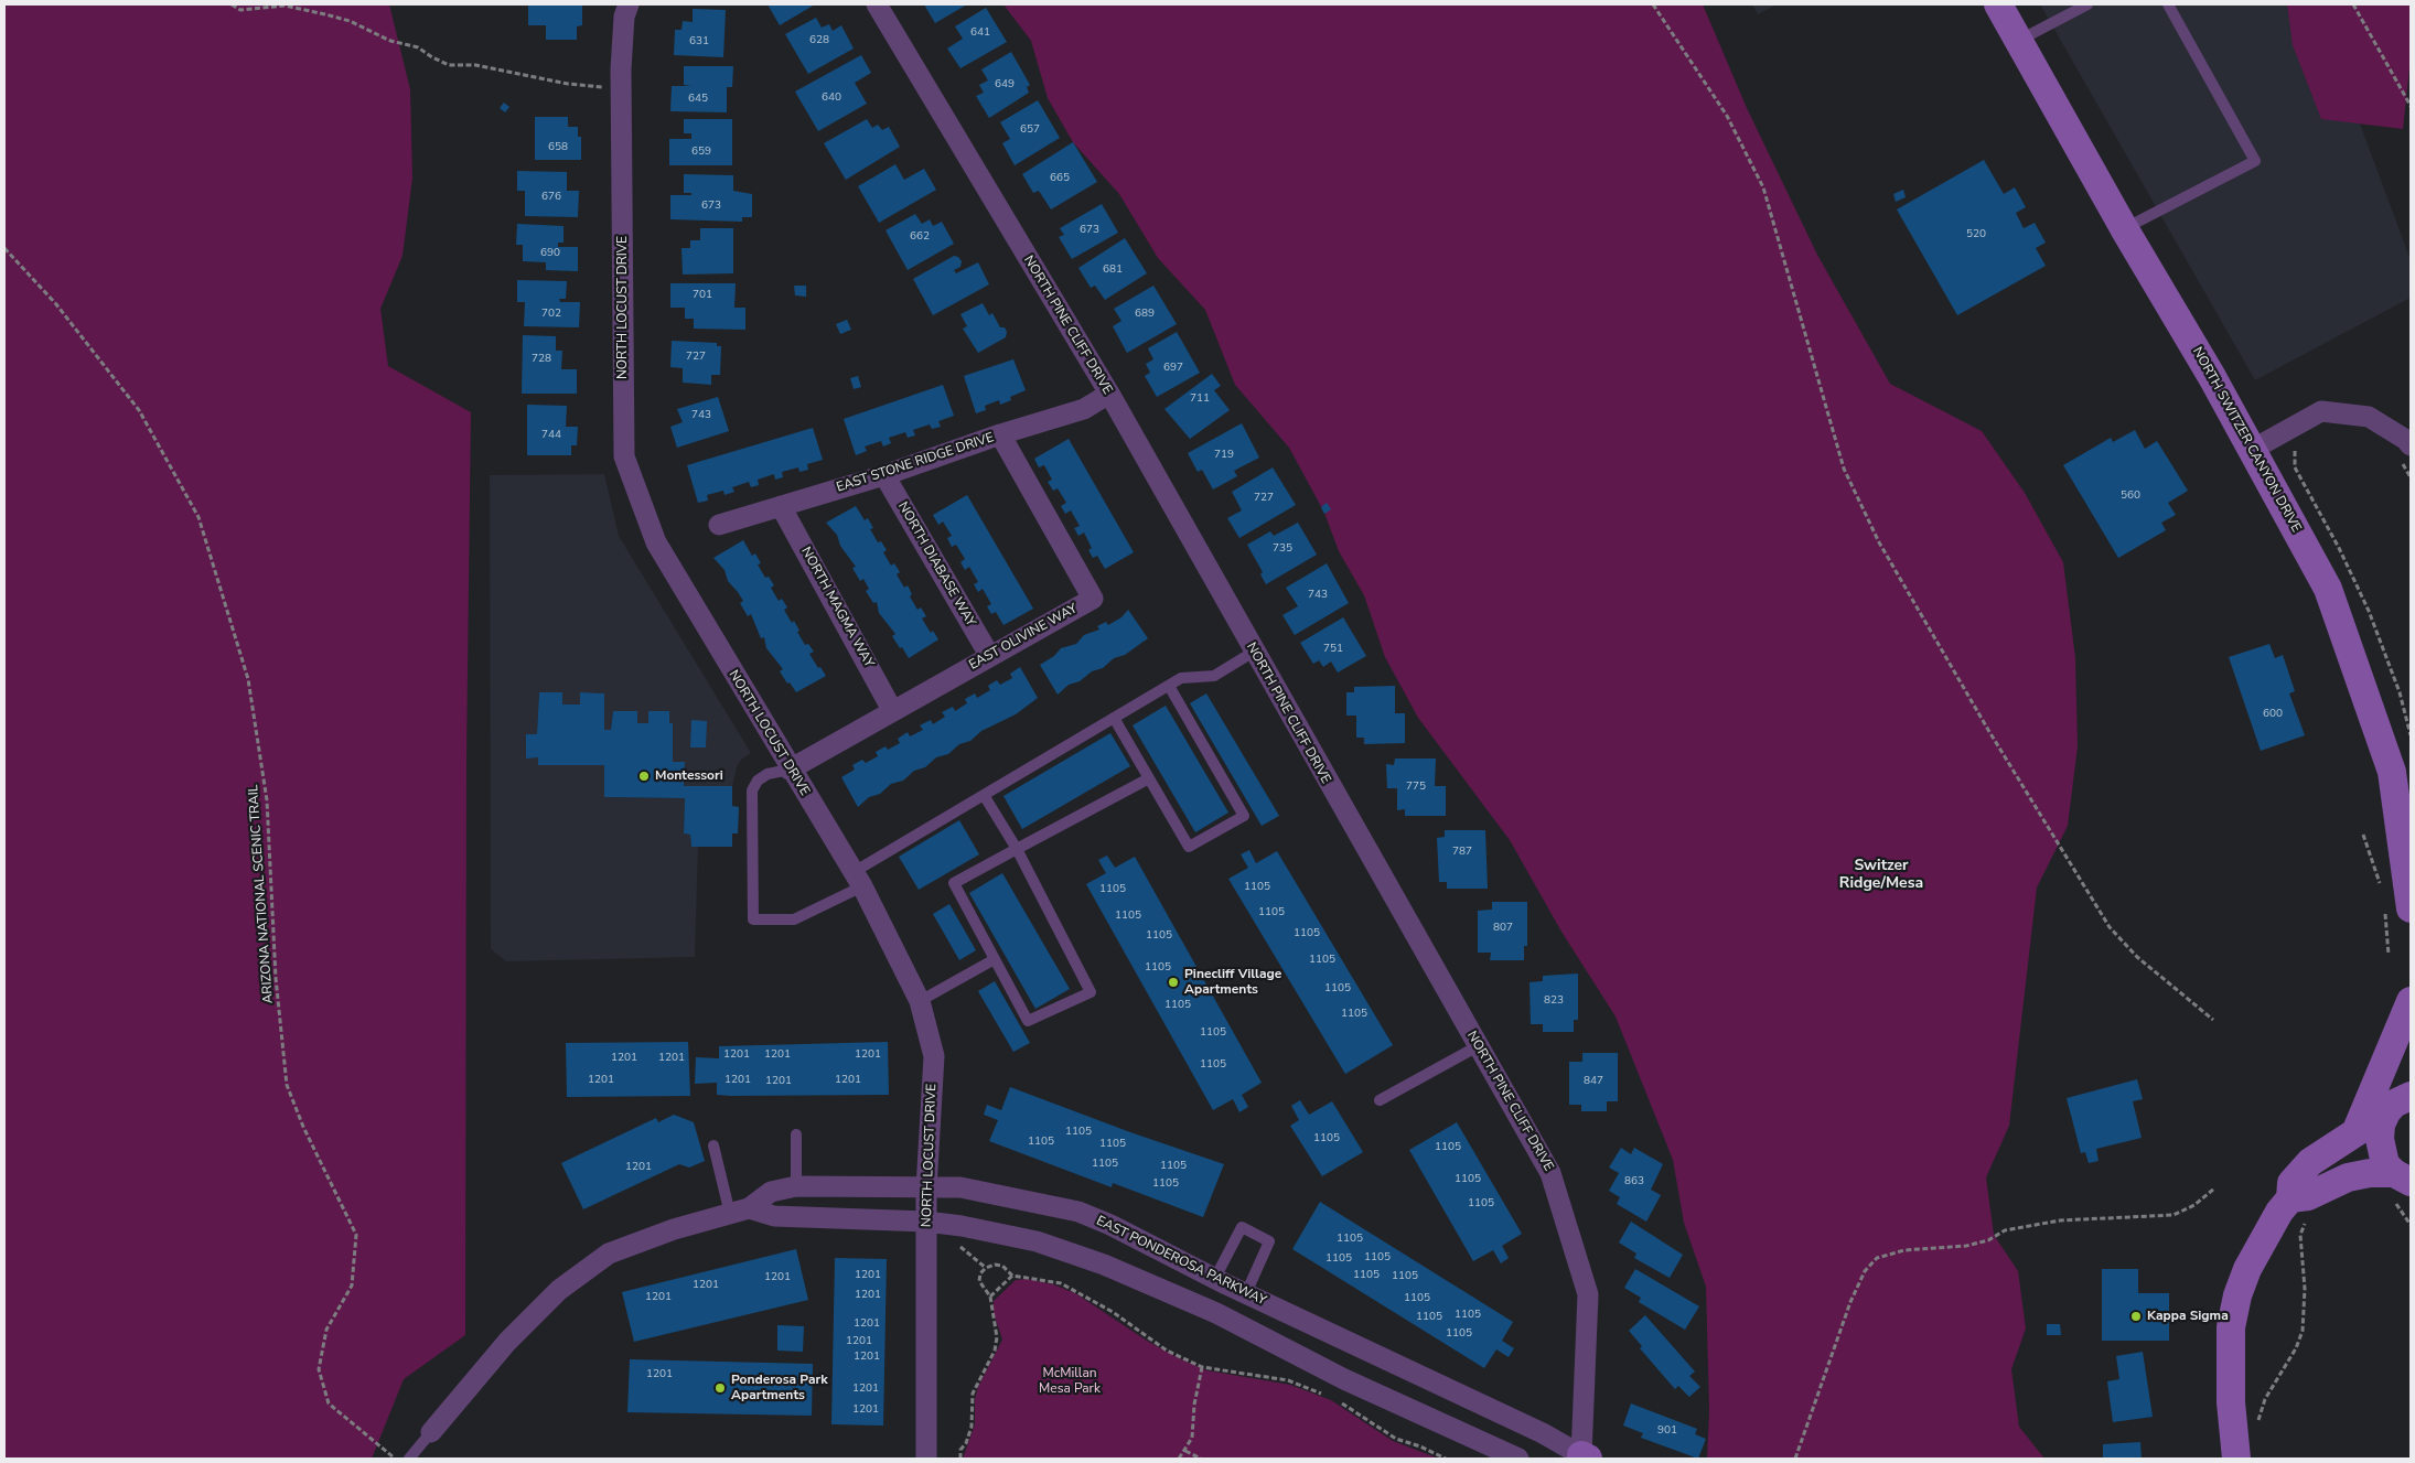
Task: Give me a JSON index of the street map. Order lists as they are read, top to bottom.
{
  "streets": {
    "street": [
      "NORTH LOCUST DRIVE",
      "NORTH PINE CLIFF DRIVE",
      "NORTH SWITZER CANYON DRIVE",
      "EAST STONE RIDGE DRIVE",
      "NORTH DIABASE WAY",
      "NORTH MAGMA WAY",
      "EAST OLIVINE WAY",
      "EAST PONDEROSA PARKWAY"
    ],
    "path": ["ARIZONA NATIONAL SCENIC TRAIL"]
  },
  "crossings": [
    ["NORTH LOCUST DRIVE", "EAST OLIVINE WAY"],
    ["NORTH LOCUST DRIVE", "EAST PONDEROSA PARKWAY"],
    ["NORTH PINE CLIFF DRIVE", "EAST STONE RIDGE DRIVE"],
    ["NORTH PINE CLIFF DRIVE", "EAST PONDEROSA PARKWAY"],
    ["EAST STONE RIDGE DRIVE", "NORTH DIABASE WAY"],
    ["EAST STONE RIDGE DRIVE", "NORTH MAGMA WAY"],
    ["EAST STONE RIDGE DRIVE", "EAST OLIVINE WAY"],
    ["NORTH DIABASE WAY", "EAST OLIVINE WAY"],
    ["NORTH MAGMA WAY", "EAST OLIVINE WAY"]
  ],
  "districts": ["Switzer Ridge/Mesa"],
  "parks": ["McMillan Mesa Park"],
  "places": [
    "Montessori",
    "Pinecliff Village Apartments",
    "Kappa Sigma",
    "Ponderosa Park Apartments"
  ],
  "house_numbers": [
    "641",
    "628",
    "631",
    "649",
    "640",
    "645",
    "657",
    "658",
    "659",
    "665",
    "676",
    "673",
    "673",
    "520",
    "662",
    "690",
    "681",
    "701",
    "702",
    "689",
    "727",
    "728",
    "697",
    "711",
    "743",
    "744",
    "719",
    "560",
    "727",
    "735",
    "743",
    "751",
    "600",
    "775",
    "787",
    "1105",
    "1105",
    "1105",
    "1105",
    "807",
    "1105",
    "1105",
    "1105",
    "1105",
    "1105",
    "823",
    "1105",
    "1105",
    "1105",
    "1201",
    "1201",
    "1201",
    "1201",
    "1201",
    "1105",
    "1201",
    "1201",
    "1201",
    "1201",
    "847",
    "1105",
    "1105",
    "1105",
    "1105",
    "1105",
    "1105",
    "1105",
    "1201",
    "1105",
    "863",
    "1105",
    "1105",
    "1105",
    "1105",
    "1105",
    "1201",
    "1105",
    "1105",
    "1201",
    "1201",
    "1201",
    "1201",
    "1105",
    "1105",
    "1105",
    "1201",
    "1105",
    "1201",
    "1201",
    "1201",
    "1201",
    "1201",
    "901"
  ]
}
